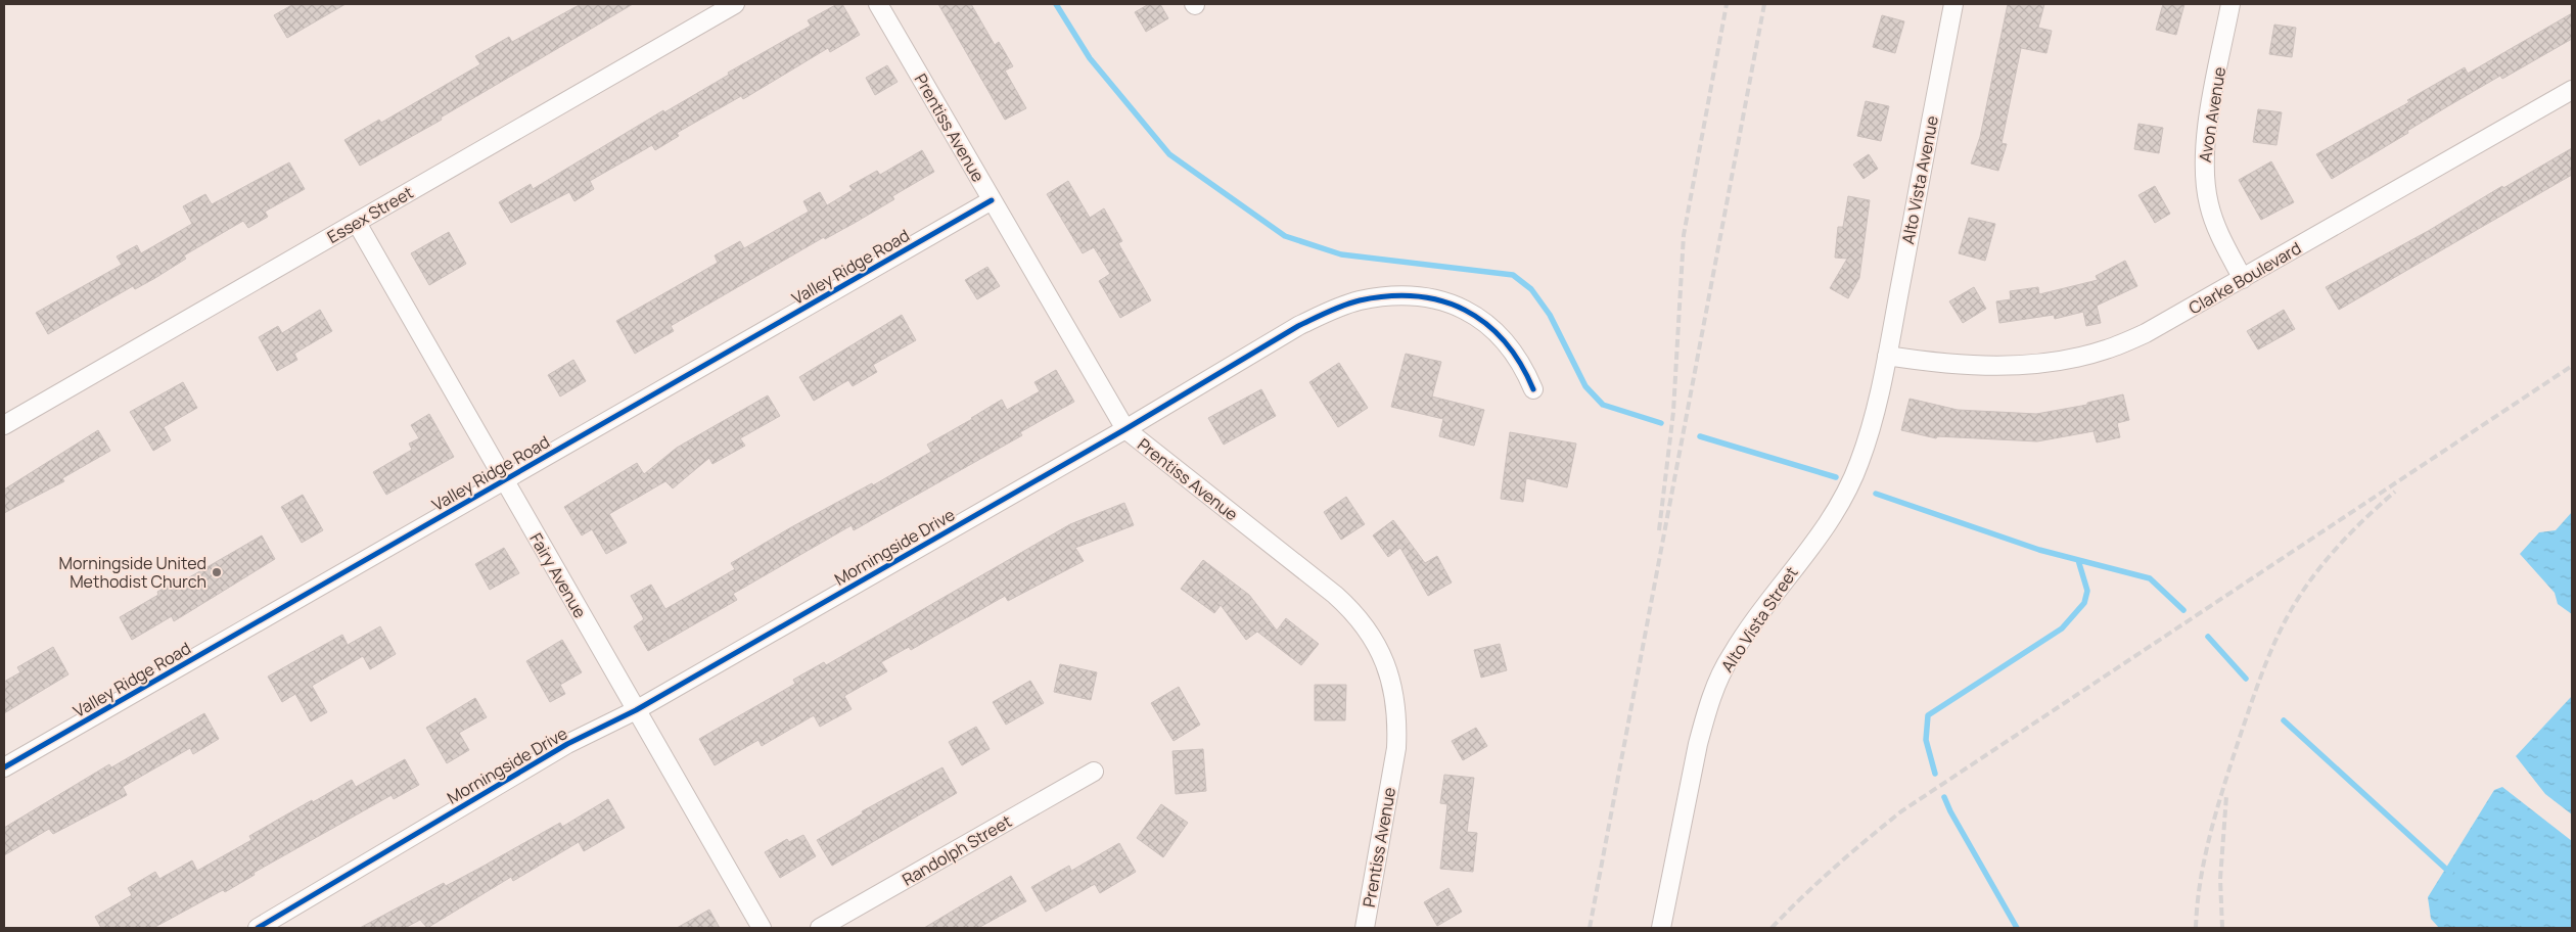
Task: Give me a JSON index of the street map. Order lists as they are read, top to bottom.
{
  "streets": {
    "street": [
      "Avon Avenue",
      "Prentiss Avenue",
      "Alto Vista Avenue",
      "Essex Street",
      "Valley Ridge Road",
      "Clarke Boulevard",
      "Morningside Drive",
      "Fairy Avenue",
      "Alto Vista Street",
      "Randolph Street"
    ]
  },
  "crossings": [
    ["Avon Avenue", "Clarke Boulevard"],
    ["Prentiss Avenue", "Valley Ridge Road"],
    ["Prentiss Avenue", "Morningside Drive"],
    ["Alto Vista Avenue", "Clarke Boulevard"],
    ["Alto Vista Avenue", "Alto Vista Street"],
    ["Essex Street", "Fairy Avenue"],
    ["Valley Ridge Road", "Fairy Avenue"],
    ["Clarke Boulevard", "Alto Vista Street"],
    ["Morningside Drive", "Fairy Avenue"]
  ],
  "places": ["Morningside United Methodist Church"]
}
